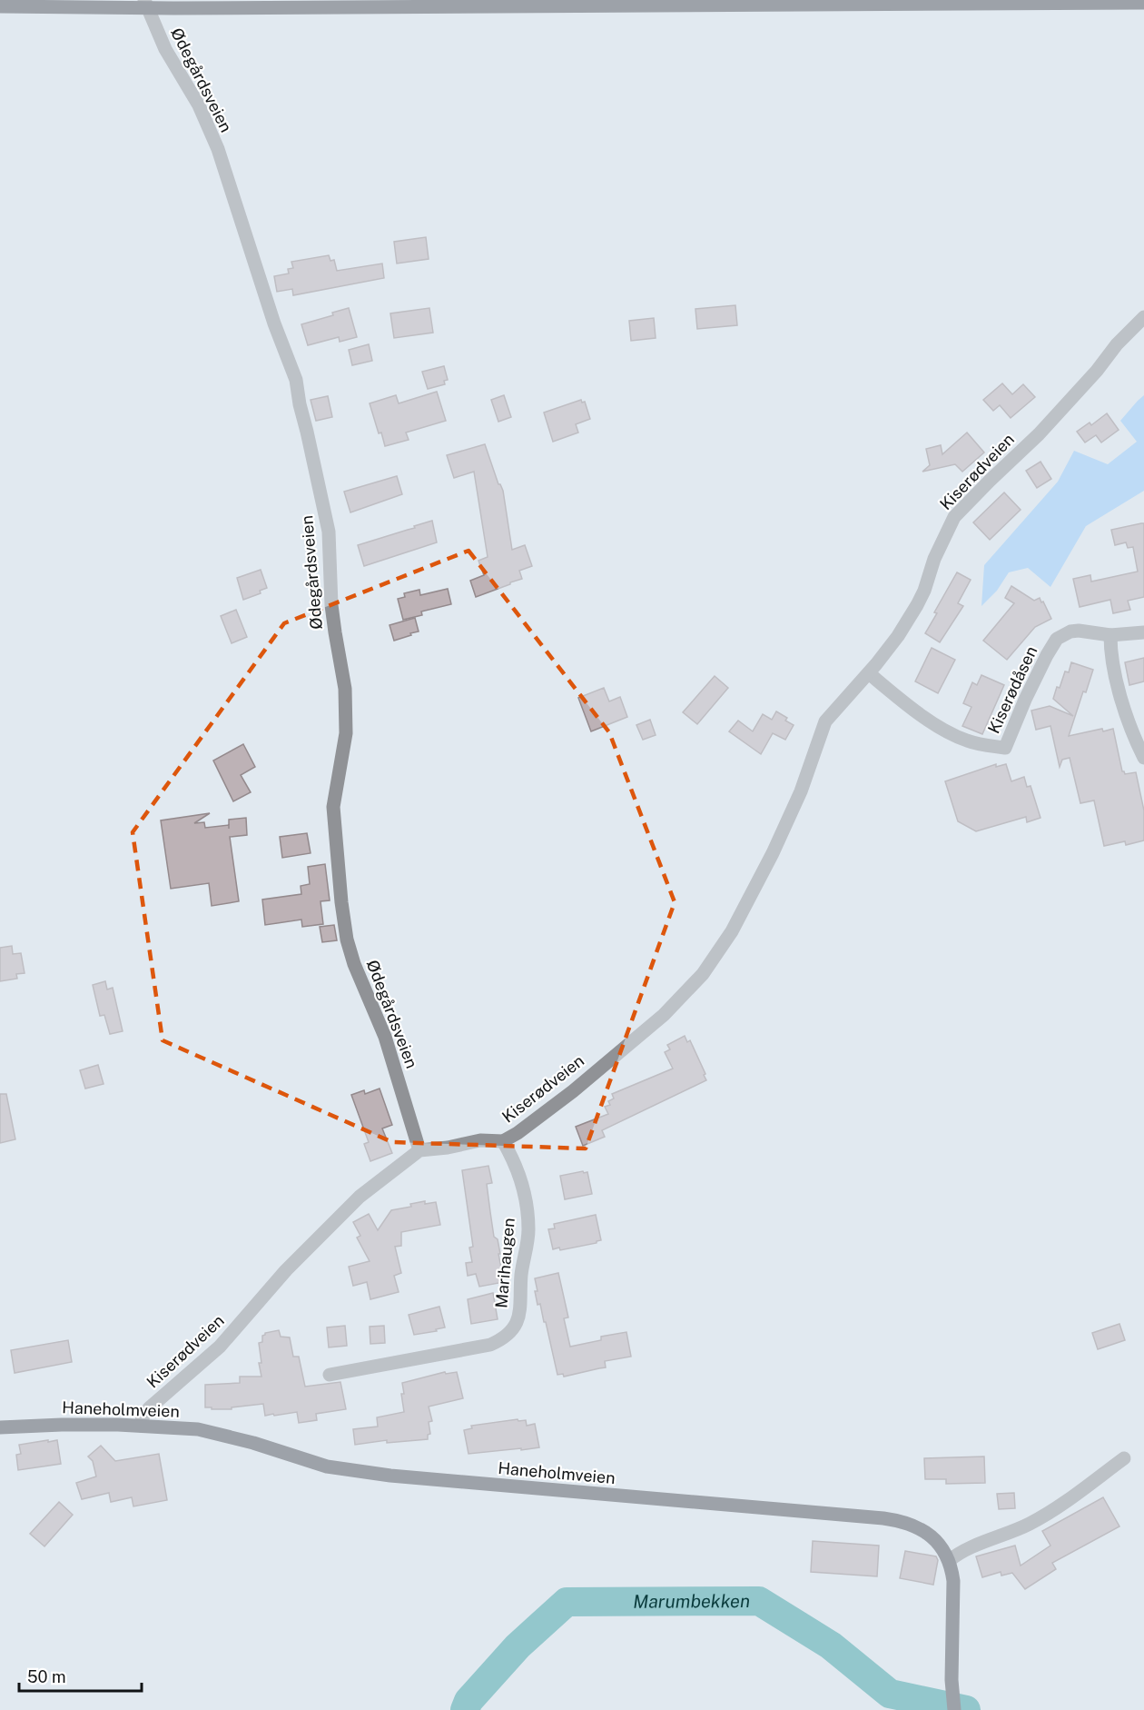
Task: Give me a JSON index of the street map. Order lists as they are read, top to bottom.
{
  "streets": {
    "main road": ["Haneholmveien"],
    "street": [
      "Ødegårdsveien",
      "Kiserødveien",
      "Kiserødåsen",
      "Marihaugen"
    ]
  },
  "crossings": [
    ["Ødegårdsveien", "Kiserødveien"],
    ["Kiserødveien", "Kiserødåsen"],
    ["Kiserødveien", "Marihaugen"],
    ["Kiserødveien", "Haneholmveien"]
  ],
  "water": ["Marumbekken"],
  "scale_bar": "50 m"
}
